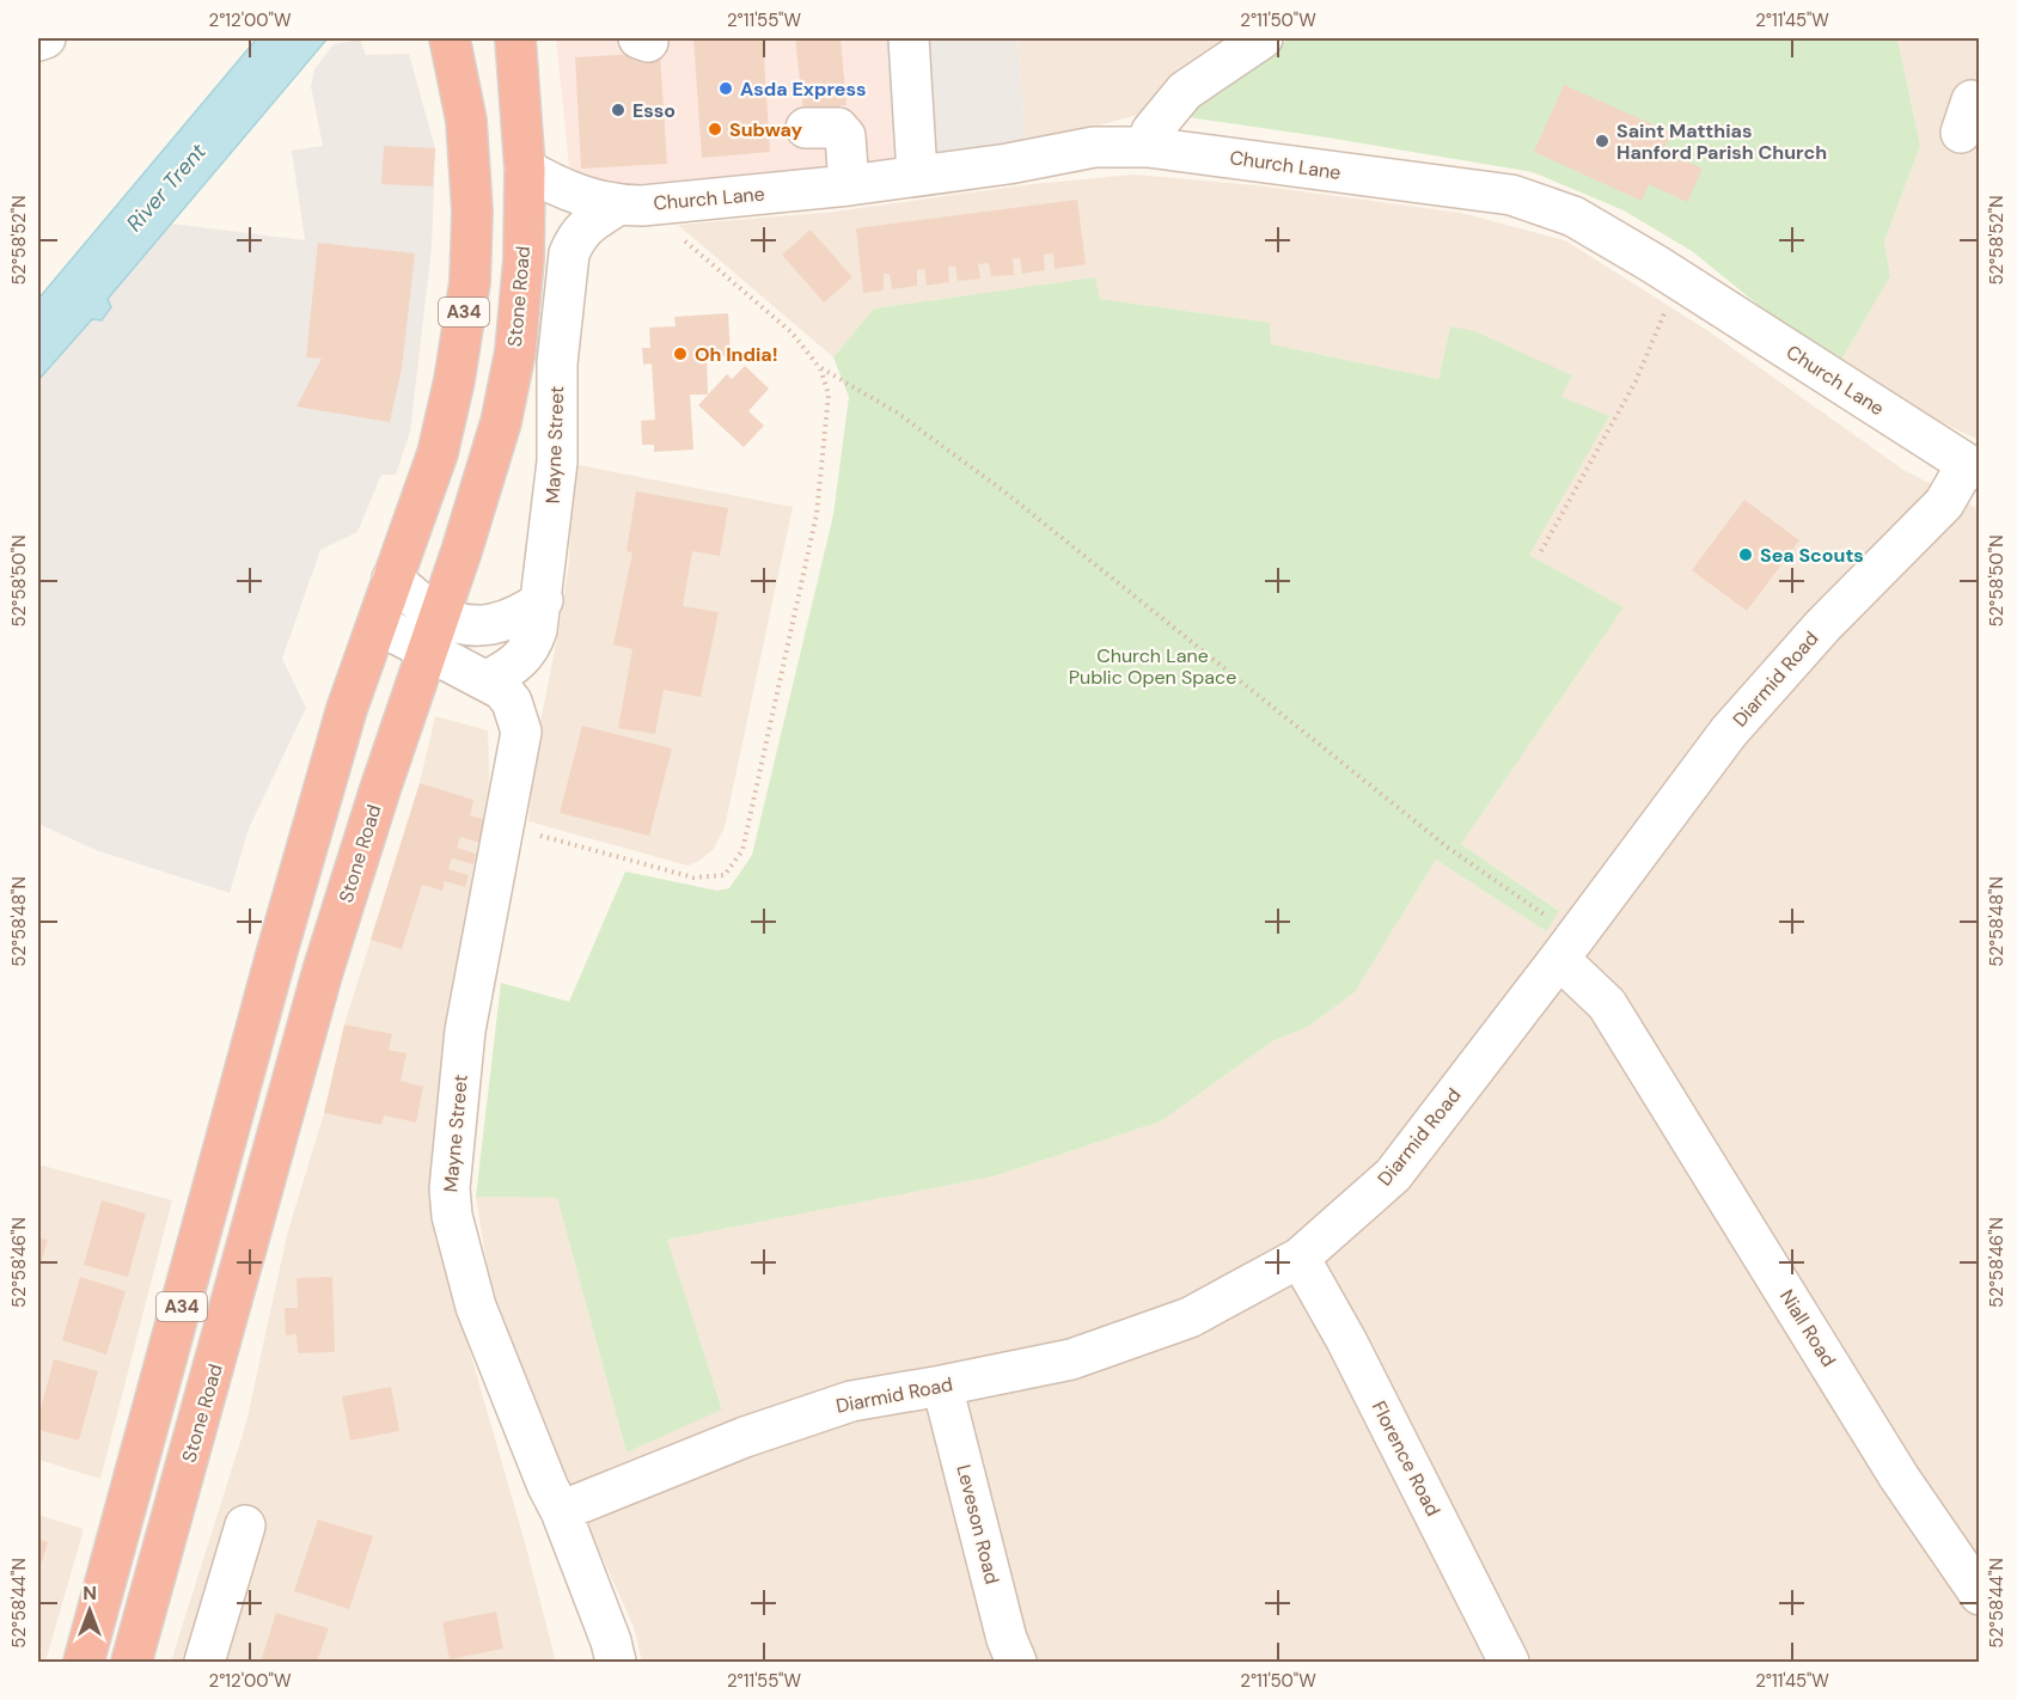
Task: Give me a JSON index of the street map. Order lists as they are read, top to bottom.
{
  "streets": {
    "highway": ["Stone Road", "A34"],
    "street": [
      "Church Lane",
      "Mayne Street",
      "Diarmid Road",
      "Niall Road",
      "Florence Road",
      "Leveson Road"
    ]
  },
  "crossings": [
    ["Church Lane", "Stone Road"],
    ["Church Lane", "Mayne Street"],
    ["Church Lane", "Diarmid Road"],
    ["Stone Road", "Mayne Street"],
    ["A34", "Mayne Street"],
    ["Mayne Street", "Diarmid Road"],
    ["Diarmid Road", "Niall Road"],
    ["Diarmid Road", "Florence Road"],
    ["Diarmid Road", "Leveson Road"]
  ],
  "water": ["River Trent"],
  "parks": ["Church Lane Public Open Space"],
  "places": [
    "Asda Express",
    "Esso",
    "Subway",
    "Saint Matthias Hanford Parish Church",
    "Oh India!",
    "Sea Scouts"
  ],
  "north": "top",
  "coordinates": [
    "2°12'00\"W",
    "2°11'55\"W",
    "2°11'50\"W",
    "2°11'45\"W",
    "52°58'52\"N",
    "52°58'50\"N",
    "52°58'48\"N",
    "52°58'46\"N",
    "52°58'44\"N"
  ]
}
